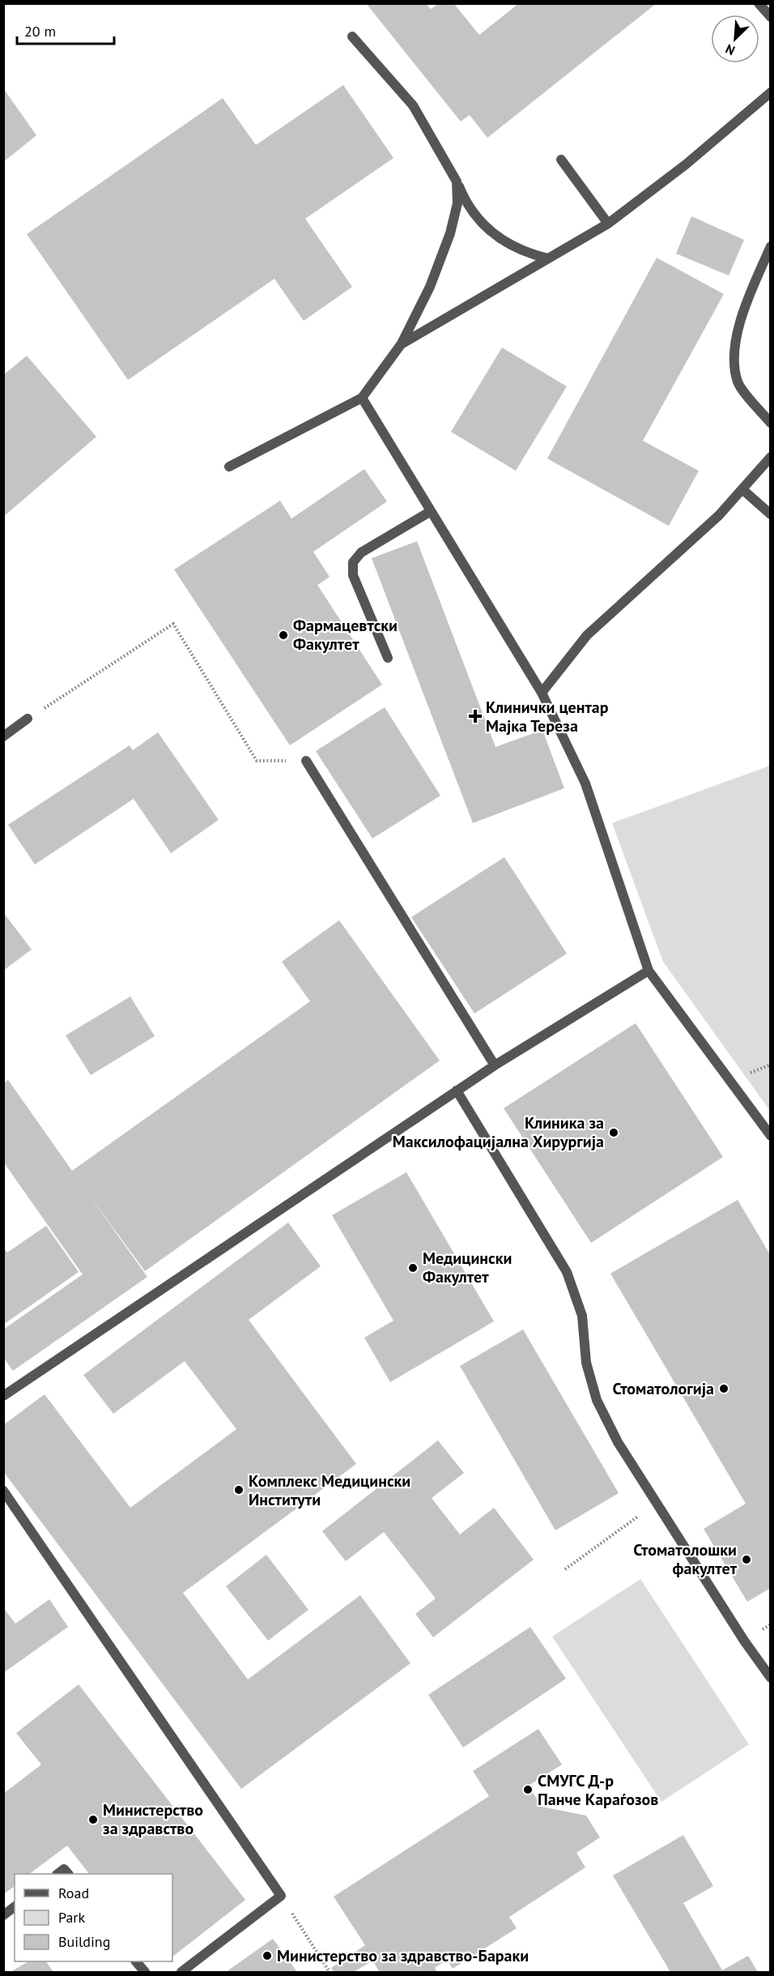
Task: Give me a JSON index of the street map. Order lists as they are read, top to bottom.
{
  "places": {
    "other": [
      "Фармацевтски Факултет",
      "Клиника за Максилофацијална Хирургија",
      "Медицински Факултет",
      "Стоматологија",
      "Комплекс Медицински Институти",
      "Стоматолошки факултет",
      "СМУГС Д-р Панче Караѓозов",
      "Министерство за здравство",
      "Министерство за здравство-Бараки"
    ],
    "health": ["Клинички центар Мајка Тереза"]
  },
  "legend": ["Road", "Park", "Building"],
  "scale_bar": "20 m",
  "north": "bottom left"
}
